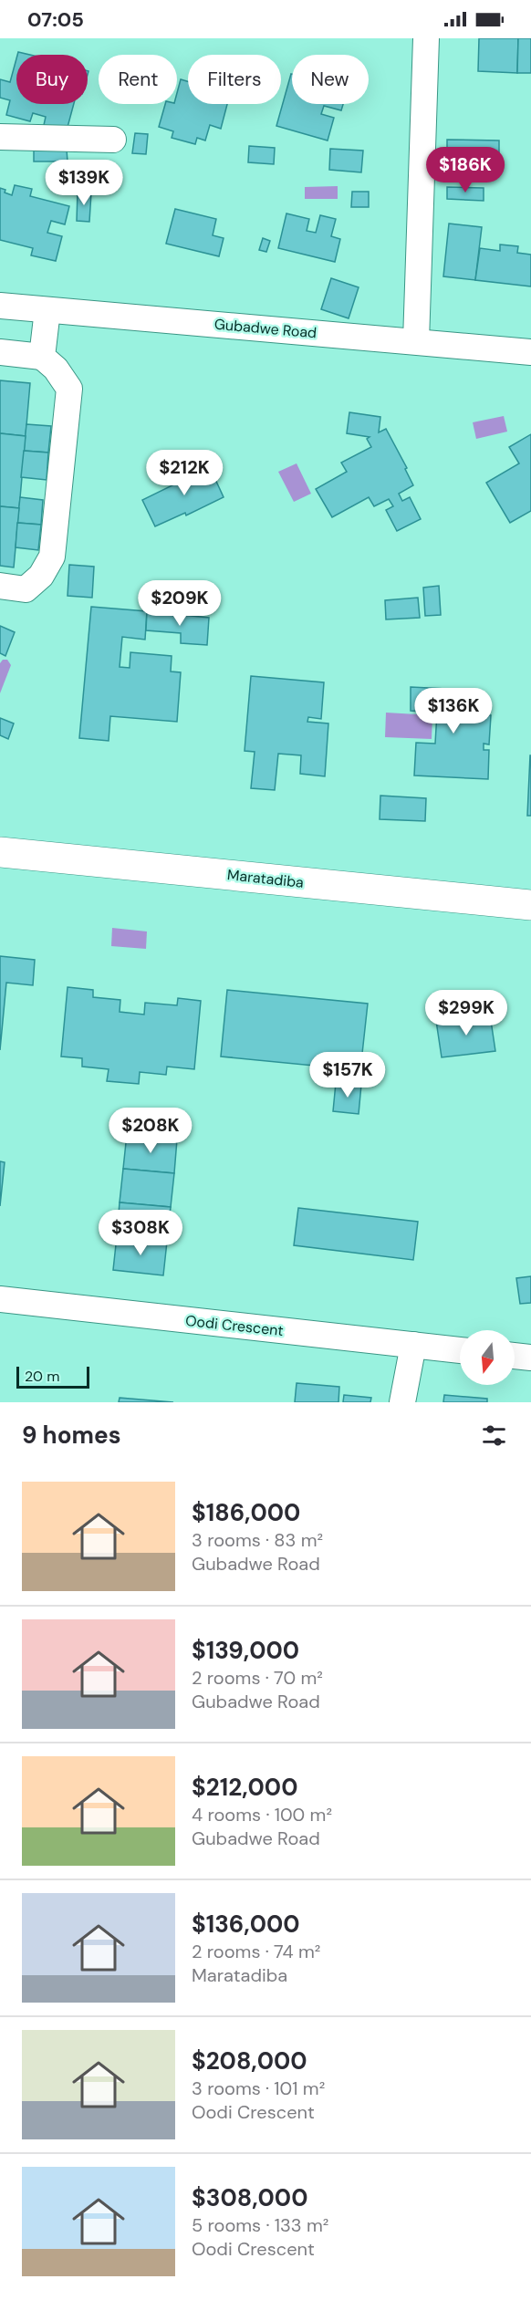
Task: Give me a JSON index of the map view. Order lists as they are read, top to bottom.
{
  "streets": {
    "street": ["Gubadwe Road", "Maratadiba", "Oodi Crescent"]
  },
  "scale_bar": "20 m",
  "north": "bottom",
  "page": {
    "status": "07:05",
    "chip": [
      "Buy",
      "Rent",
      "Filters",
      "New"
    ],
    "price": [
      "$186K",
      "$139K",
      "$212K",
      "$209K",
      "$136K",
      "$299K",
      "$157K",
      "$208K",
      "$308K"
    ],
    "scale": "20 m",
    "heading": "9 homes",
    "list": [
      {
        "name": "$186,000",
        "note": "3 rooms · 83 m² · Gubadwe Road"
      },
      {
        "name": "$139,000",
        "note": "2 rooms · 70 m² · Gubadwe Road"
      },
      {
        "name": "$212,000",
        "note": "4 rooms · 100 m² · Gubadwe Road"
      },
      {
        "name": "$136,000",
        "note": "2 rooms · 74 m² · Maratadiba"
      },
      {
        "name": "$208,000",
        "note": "3 rooms · 101 m² · Oodi Crescent"
      },
      {
        "name": "$308,000",
        "note": "5 rooms · 133 m² · Oodi Crescent"
      }
    ]
  }
}
